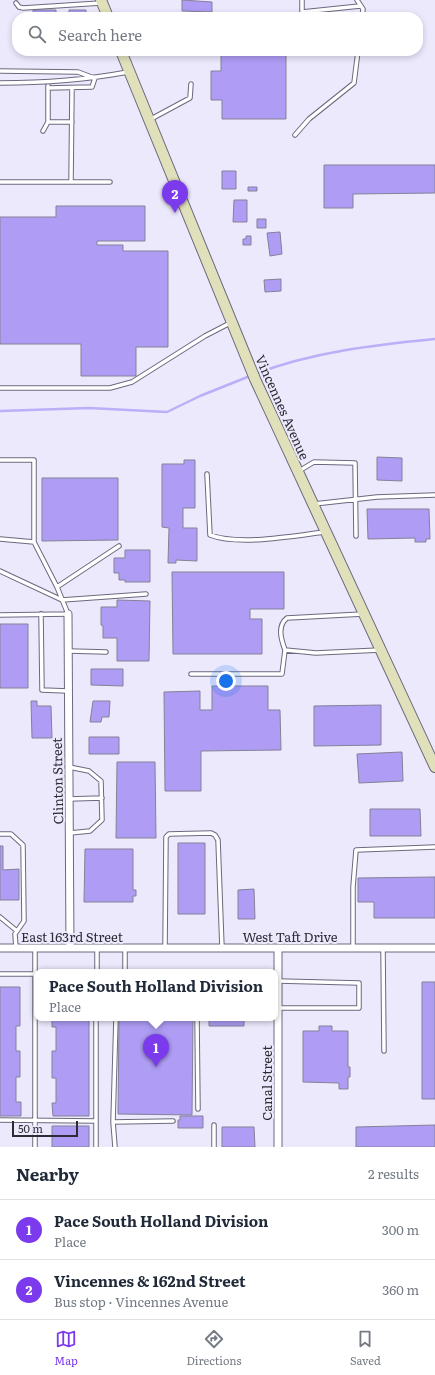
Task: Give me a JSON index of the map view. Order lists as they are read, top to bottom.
{
  "streets": {
    "street": [
      "Vincennes Avenue",
      "Clinton Street",
      "East 163rd Street",
      "West Taft Drive",
      "Canal Street"
    ]
  },
  "crossings": [
    ["Clinton Street", "East 163rd Street"],
    ["East 163rd Street", "West Taft Drive"],
    ["West Taft Drive", "Canal Street"]
  ],
  "scale_bar": "50 m",
  "page": {
    "search": "Search here",
    "pins": ["2", "1"],
    "popup": ["Pace South Holland Division", "Place"],
    "scale": "50 m",
    "heading": ["Nearby", "2 results"],
    "list": [
      {
        "mark": "1",
        "name": "Pace South Holland Division",
        "note": "Place",
        "value": "300 m"
      },
      {
        "mark": "2",
        "name": "Vincennes & 162nd Street",
        "note": "Bus stop · Vincennes Avenue",
        "value": "360 m"
      }
    ],
    "nav": ["Map", "Directions", "Saved"]
  }
}
